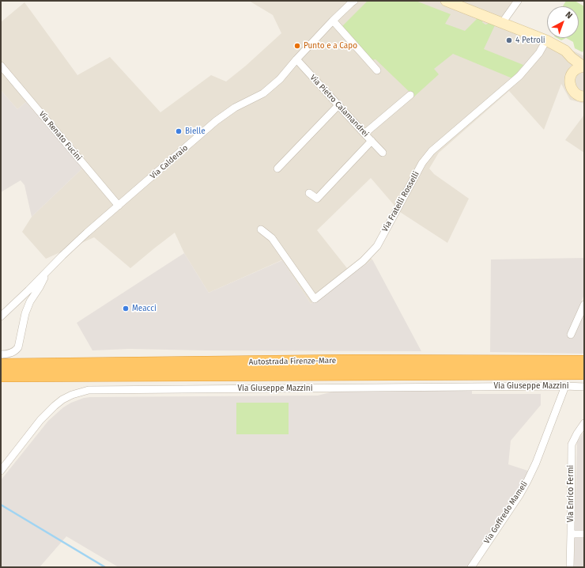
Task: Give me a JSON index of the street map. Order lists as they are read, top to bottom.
{
  "streets": {
    "highway": ["Autostrada Firenze-Mare"],
    "street": [
      "Via Pietro Calamandrei",
      "Via Renato Fucini",
      "Via Calderaio",
      "Via Fratelli Rosselli",
      "Via Giuseppe Mazzini",
      "Via Enrico Fermi",
      "Via Goffredo Mameli"
    ]
  },
  "crossings": [
    ["Via Pietro Calamandrei", "Via Calderaio"],
    ["Via Renato Fucini", "Via Calderaio"],
    ["Via Giuseppe Mazzini", "Via Goffredo Mameli"]
  ],
  "places": [
    "4 Petroli",
    "Punto e a Capo",
    "Bielle",
    "Meacci"
  ],
  "north": "top right"
}
